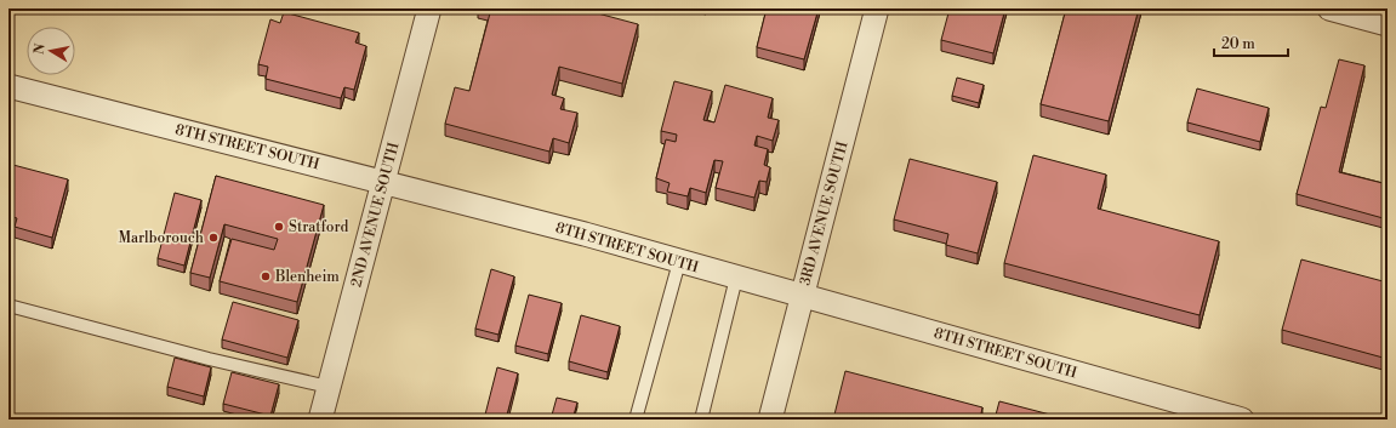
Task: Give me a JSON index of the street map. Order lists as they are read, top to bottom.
{
  "streets": {
    "street": ["8TH STREET SOUTH", "3RD AVENUE SOUTH", "2ND AVENUE SOUTH"]
  },
  "crossings": [
    ["8TH STREET SOUTH", "3RD AVENUE SOUTH"],
    ["8TH STREET SOUTH", "2ND AVENUE SOUTH"]
  ],
  "places": ["Stratford", "Marlborouch", "Blenheim"],
  "scale_bar": "20 m",
  "north": "left"
}
